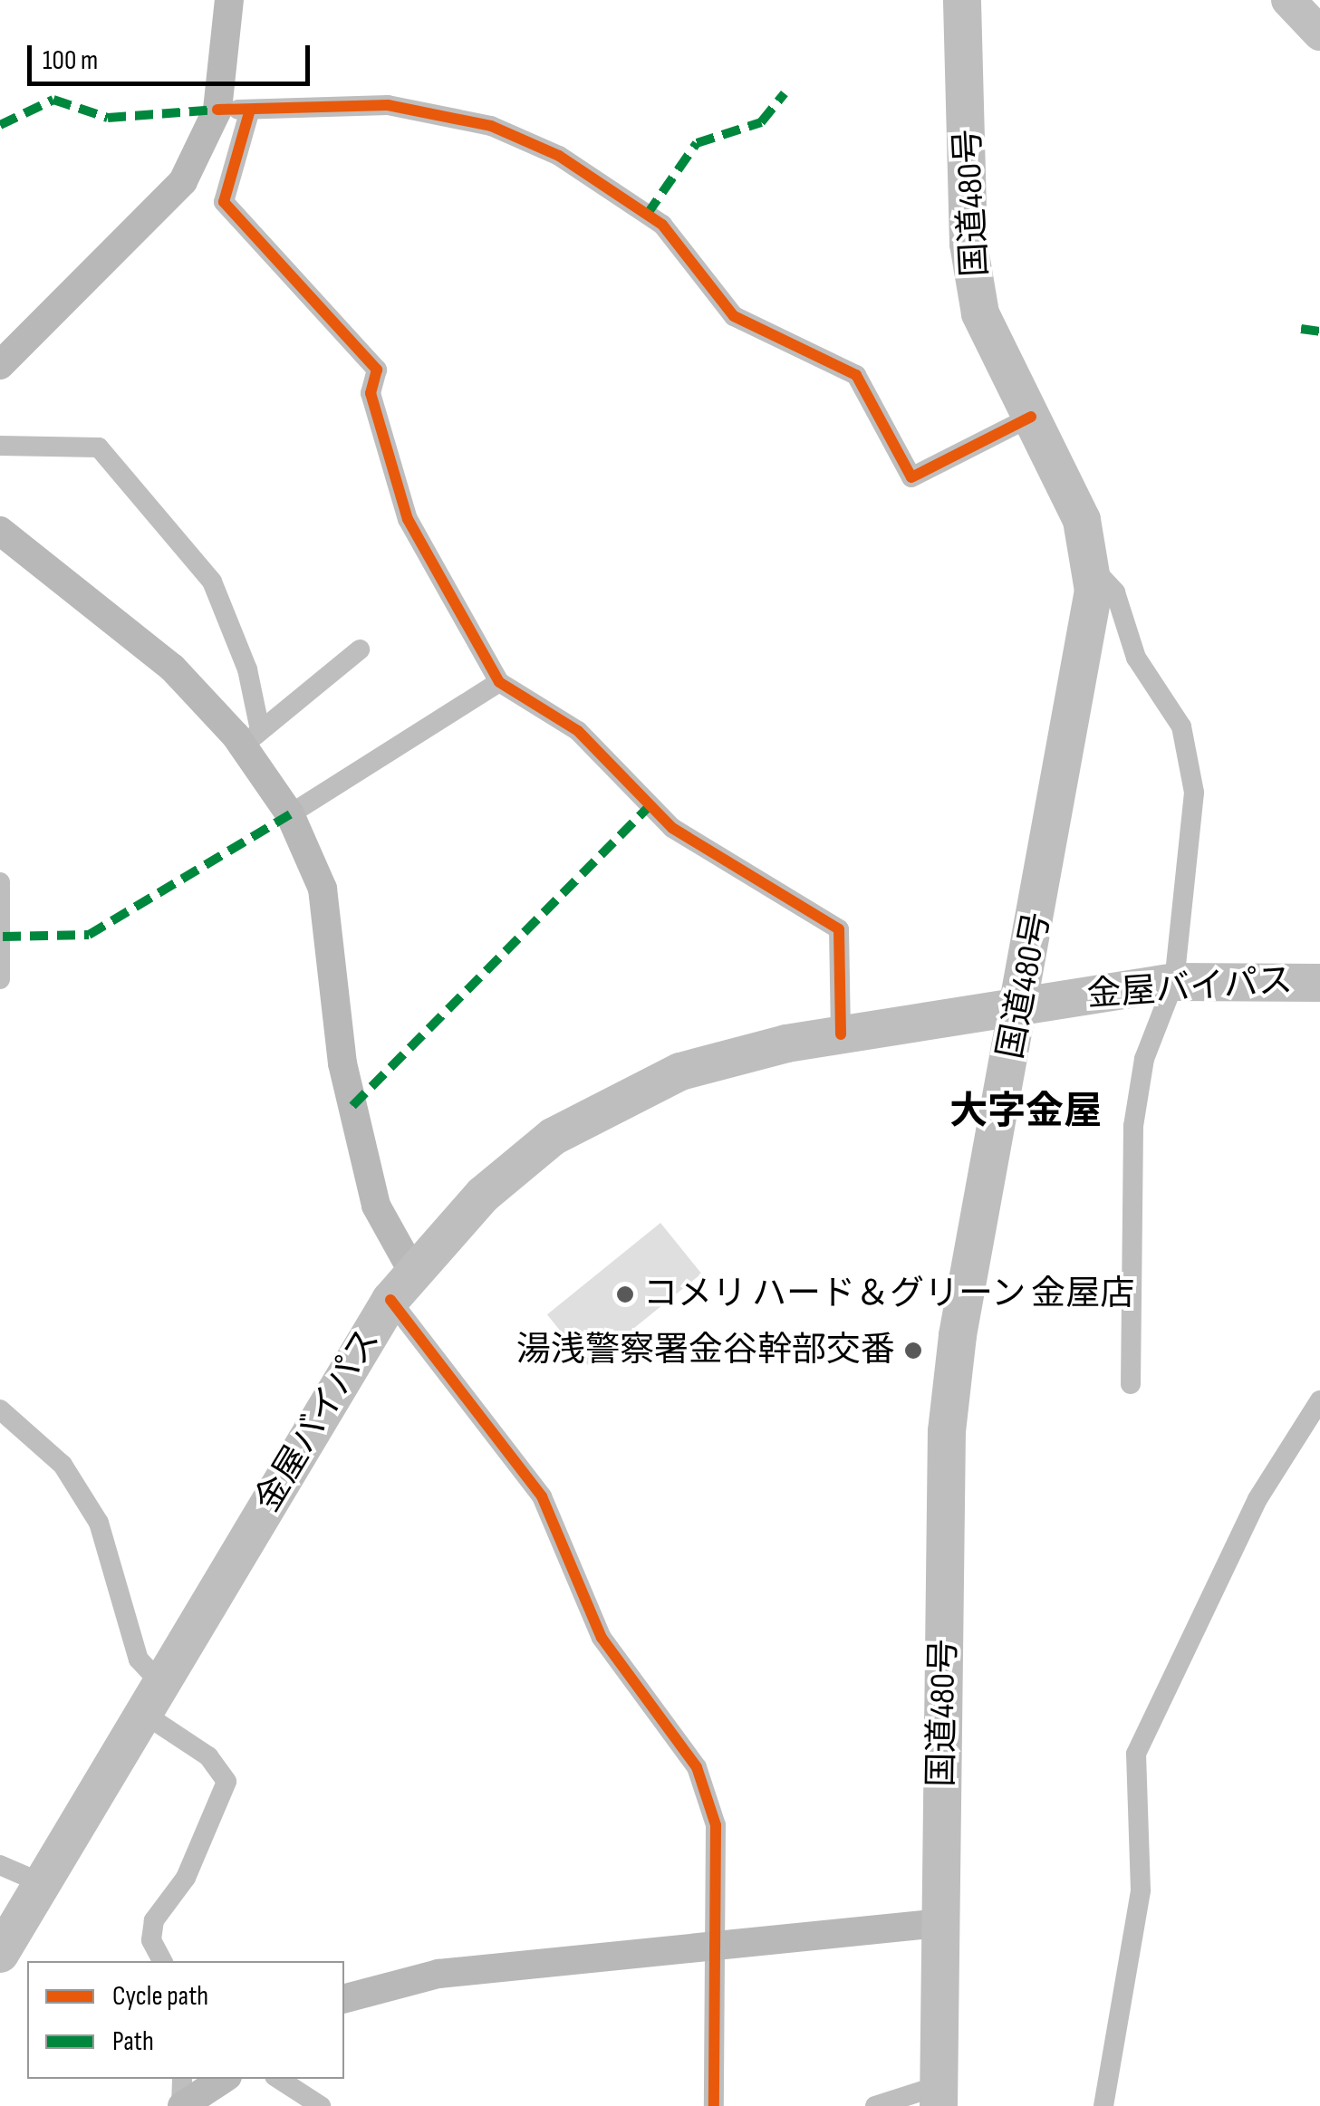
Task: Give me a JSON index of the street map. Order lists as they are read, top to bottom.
{
  "streets": {
    "highway": ["国道480号", "金屋バイパス"]
  },
  "crossings": [
    ["国道480号", "金屋バイパス"]
  ],
  "districts": ["大字金屋"],
  "places": ["コメリ ハード＆グリーン 金屋店", "湯浅警察署金谷幹部交番"],
  "legend": ["Cycle path", "Path"],
  "scale_bar": "100 m"
}
